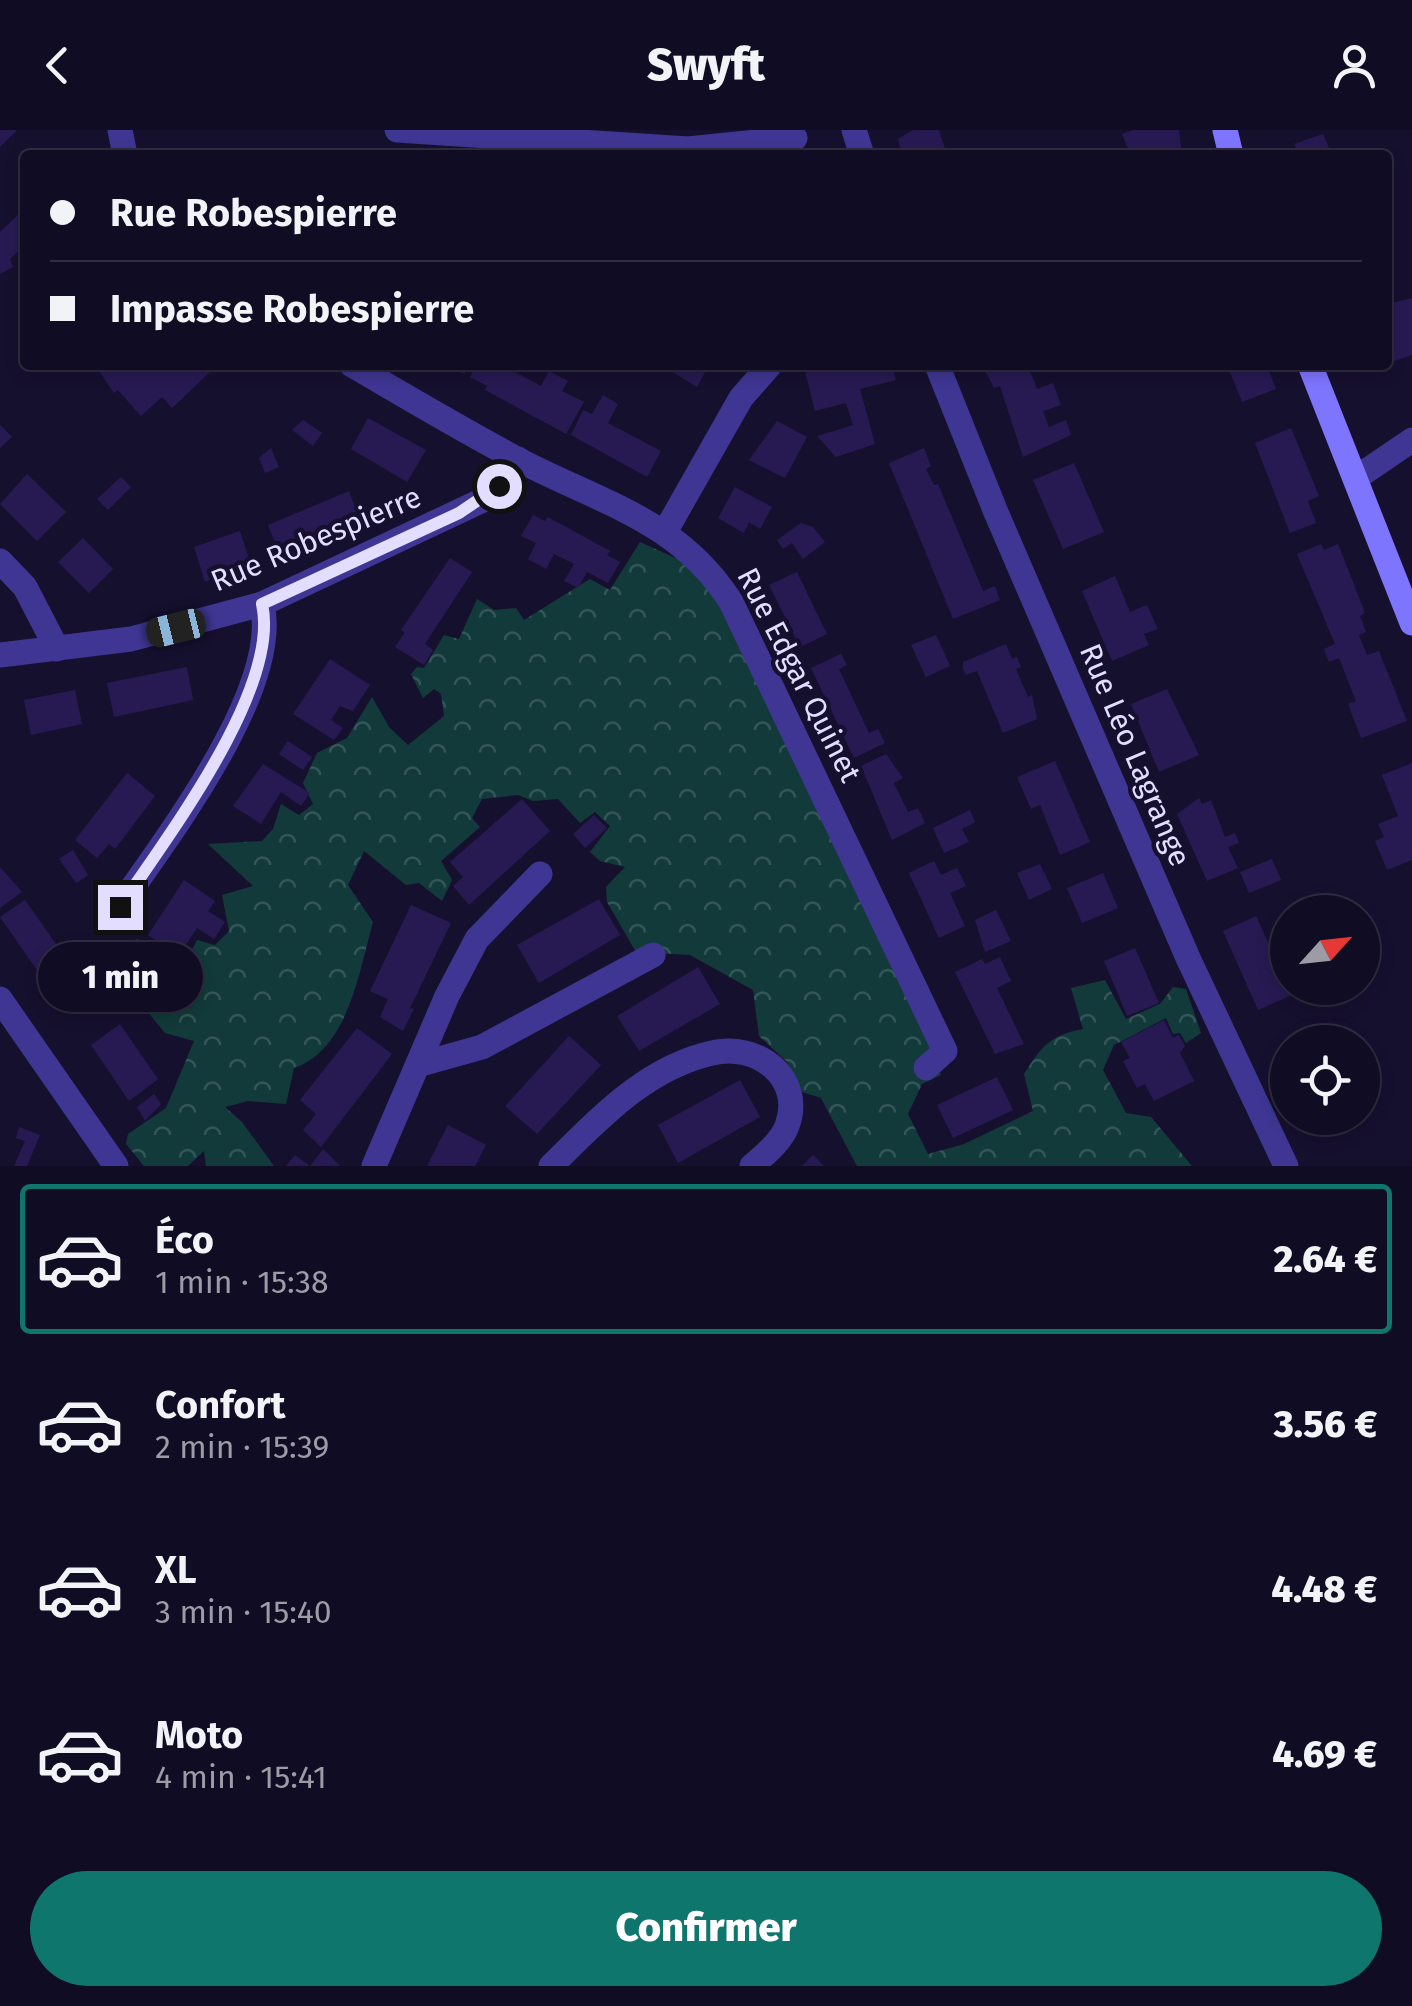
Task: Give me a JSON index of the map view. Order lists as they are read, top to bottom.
{
  "streets": {
    "street": ["Rue Robespierre", "Rue Edgar Quinet", "Rue Léo Lagrange"]
  },
  "crossings": [
    ["Rue Robespierre", "Rue Edgar Quinet"]
  ],
  "north": "top right",
  "page": {
    "header": "Swyft",
    "banner": ["Rue Robespierre", "Impasse Robespierre"],
    "bubble": "1 min",
    "list": [
      {
        "name": "Éco",
        "note": "1 min · 15:38",
        "value": "2.64 €"
      },
      {
        "name": "Confort",
        "note": "2 min · 15:39",
        "value": "3.56 €"
      },
      {
        "name": "XL",
        "note": "3 min · 15:40",
        "value": "4.48 €"
      },
      {
        "name": "Moto",
        "note": "4 min · 15:41",
        "value": "4.69 €"
      }
    ],
    "buttons": "Confirmer"
  }
}
